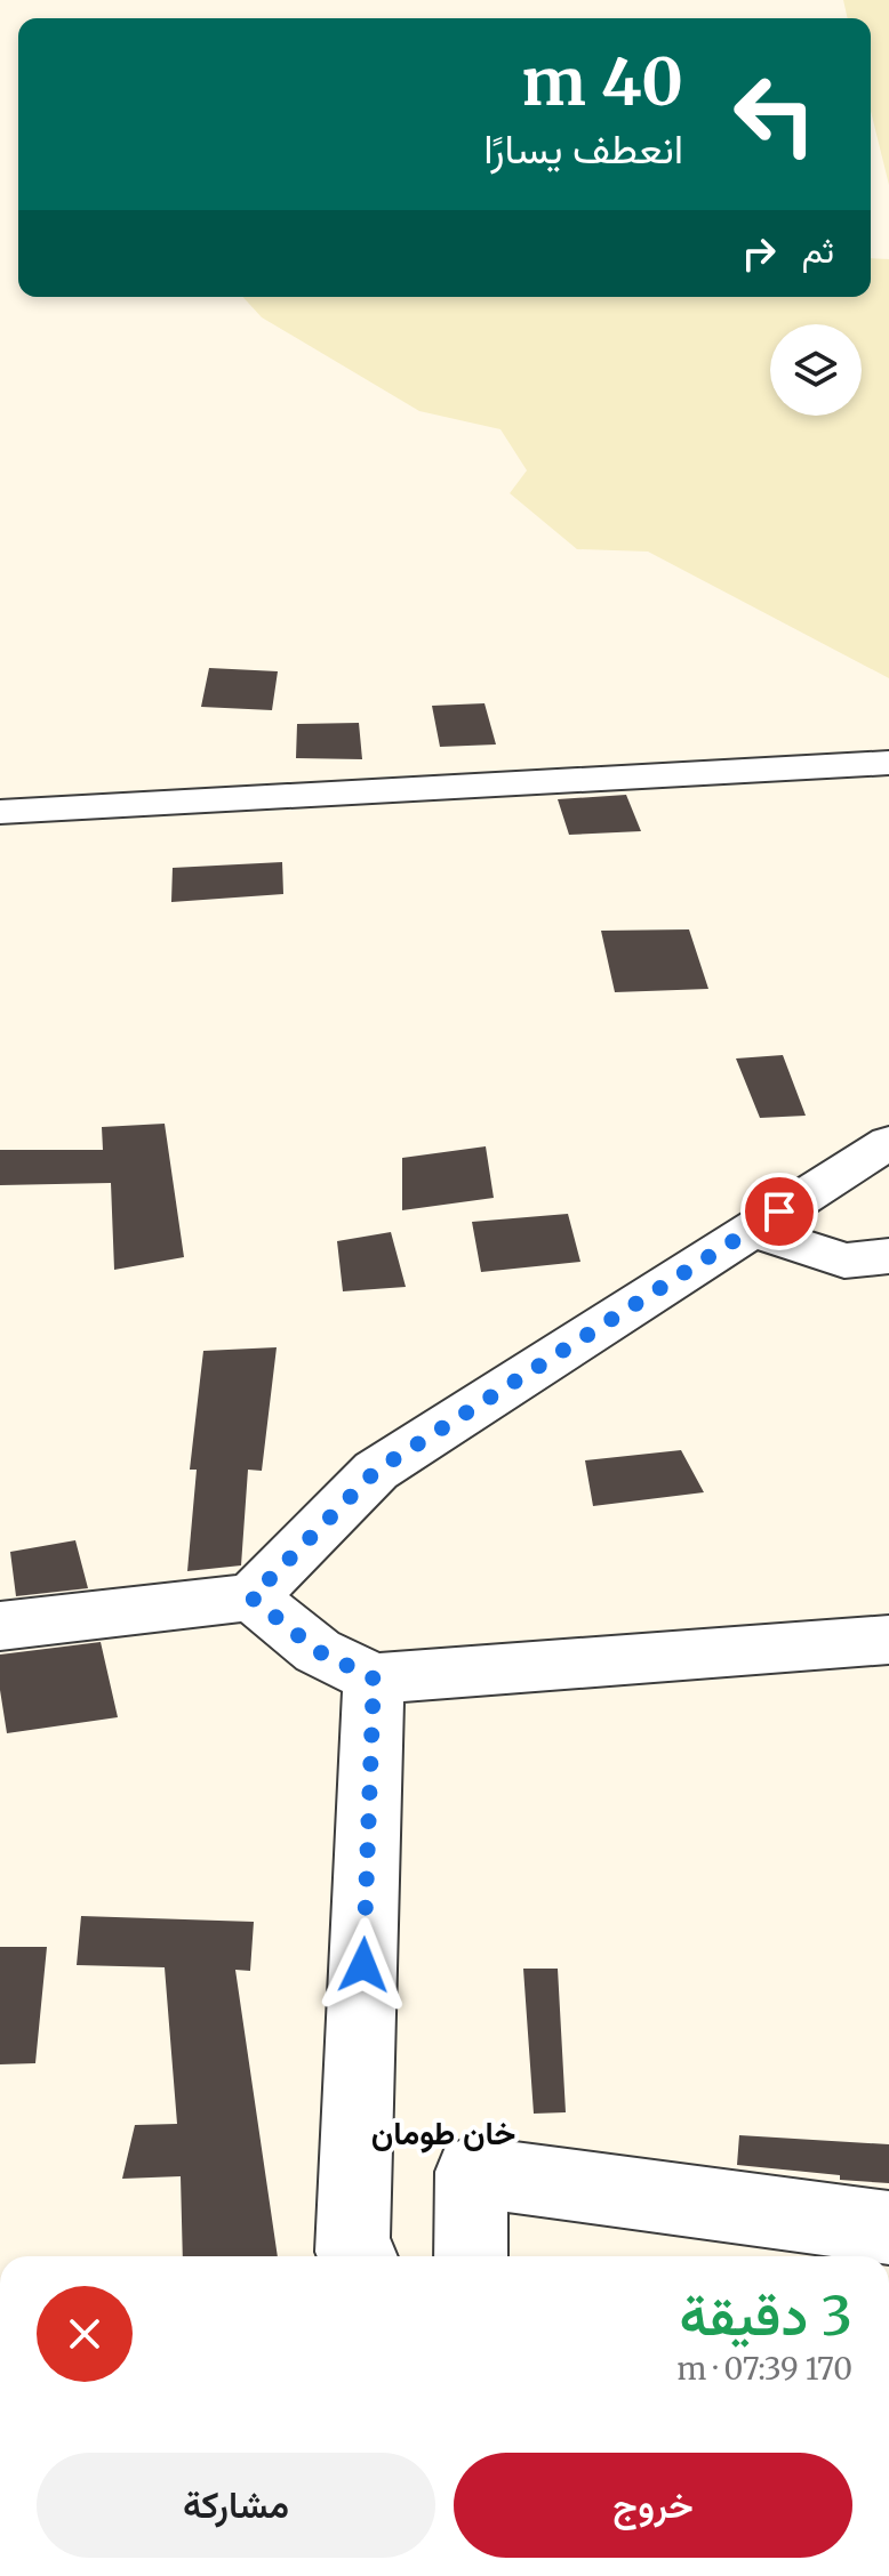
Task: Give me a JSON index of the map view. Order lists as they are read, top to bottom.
{
  "districts": ["خان طومان"],
  "page": {
    "turn": ["40 m", "انعطف يسارًا"],
    "then": "ثم",
    "heading": ["3 دقيقة", "170 m · 07:39"],
    "buttons": ["خروج", "مشاركة"]
  }
}
